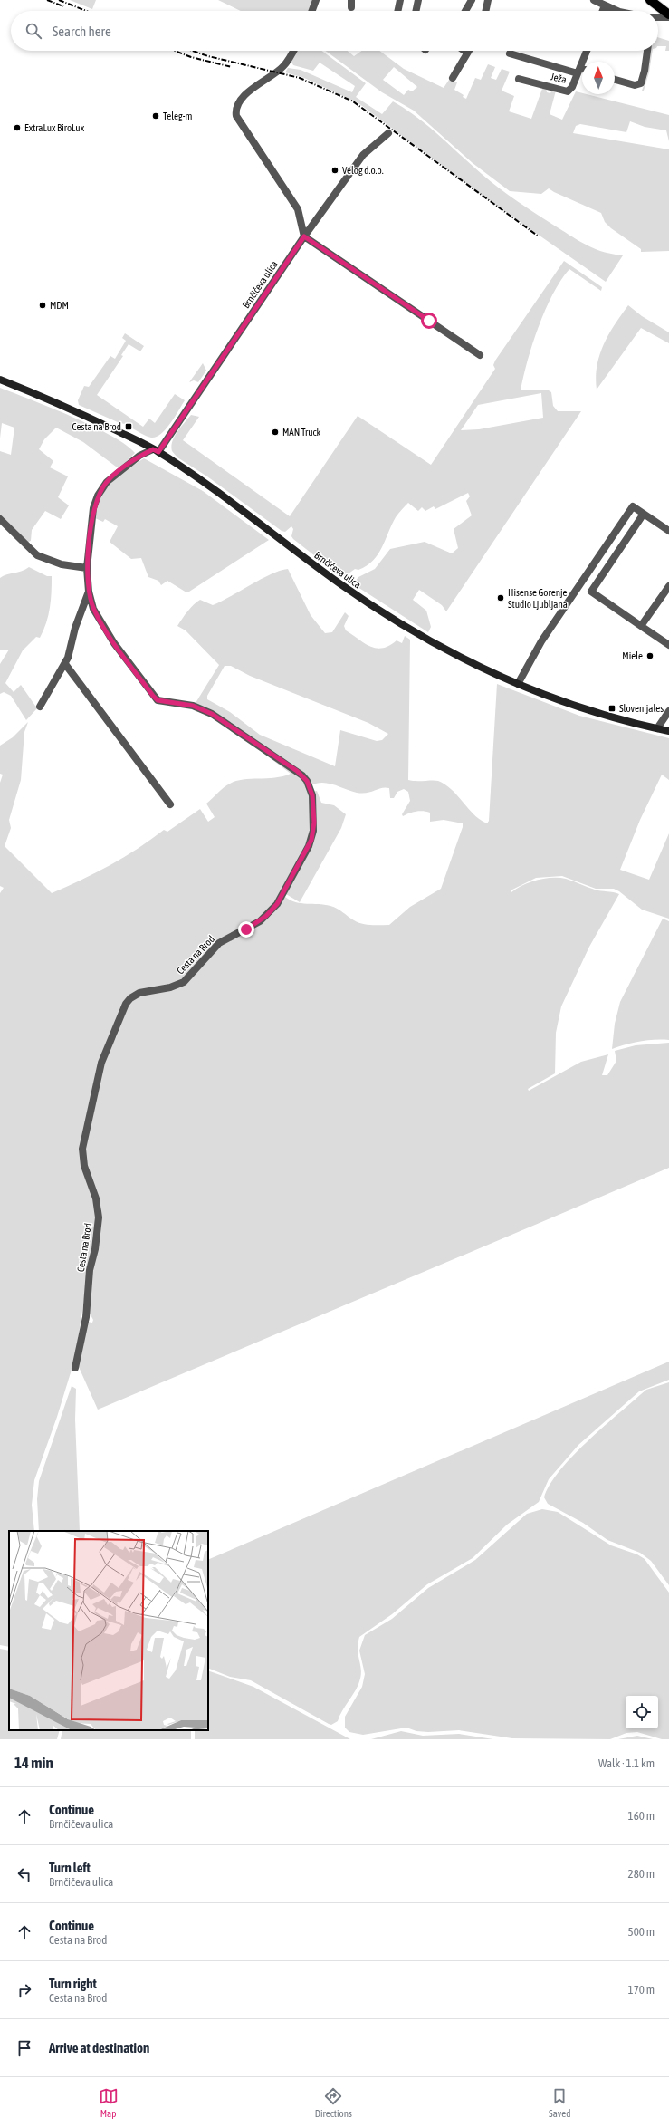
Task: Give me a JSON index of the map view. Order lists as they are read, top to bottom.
{
  "streets": {
    "street": ["Ježa", "Brnčičeva ulica", "Cesta na Brod"]
  },
  "crossings": [
    ["Brnčičeva ulica", "Cesta na Brod"]
  ],
  "places": {
    "other": [
      "Teleg-m",
      "ExtraLux BiroLux",
      "Velog d.o.o.",
      "MDM",
      "MAN Truck",
      "Hisense Gorenje Studio Ljubljana",
      "Miele"
    ],
    "transit": ["Cesta na Brod", "Slovenijales"]
  },
  "north": "top",
  "page": {
    "search": "Search here",
    "heading": ["14 min", "Walk · 1.1 km"],
    "list": [
      ["Continue", "Brnčičeva ulica", "160 m"],
      ["Turn left", "Brnčičeva ulica", "280 m"],
      ["Continue", "Cesta na Brod", "500 m"],
      ["Turn right", "Cesta na Brod", "170 m"],
      "Arrive at destination"
    ],
    "nav": ["Map", "Directions", "Saved"]
  }
}
